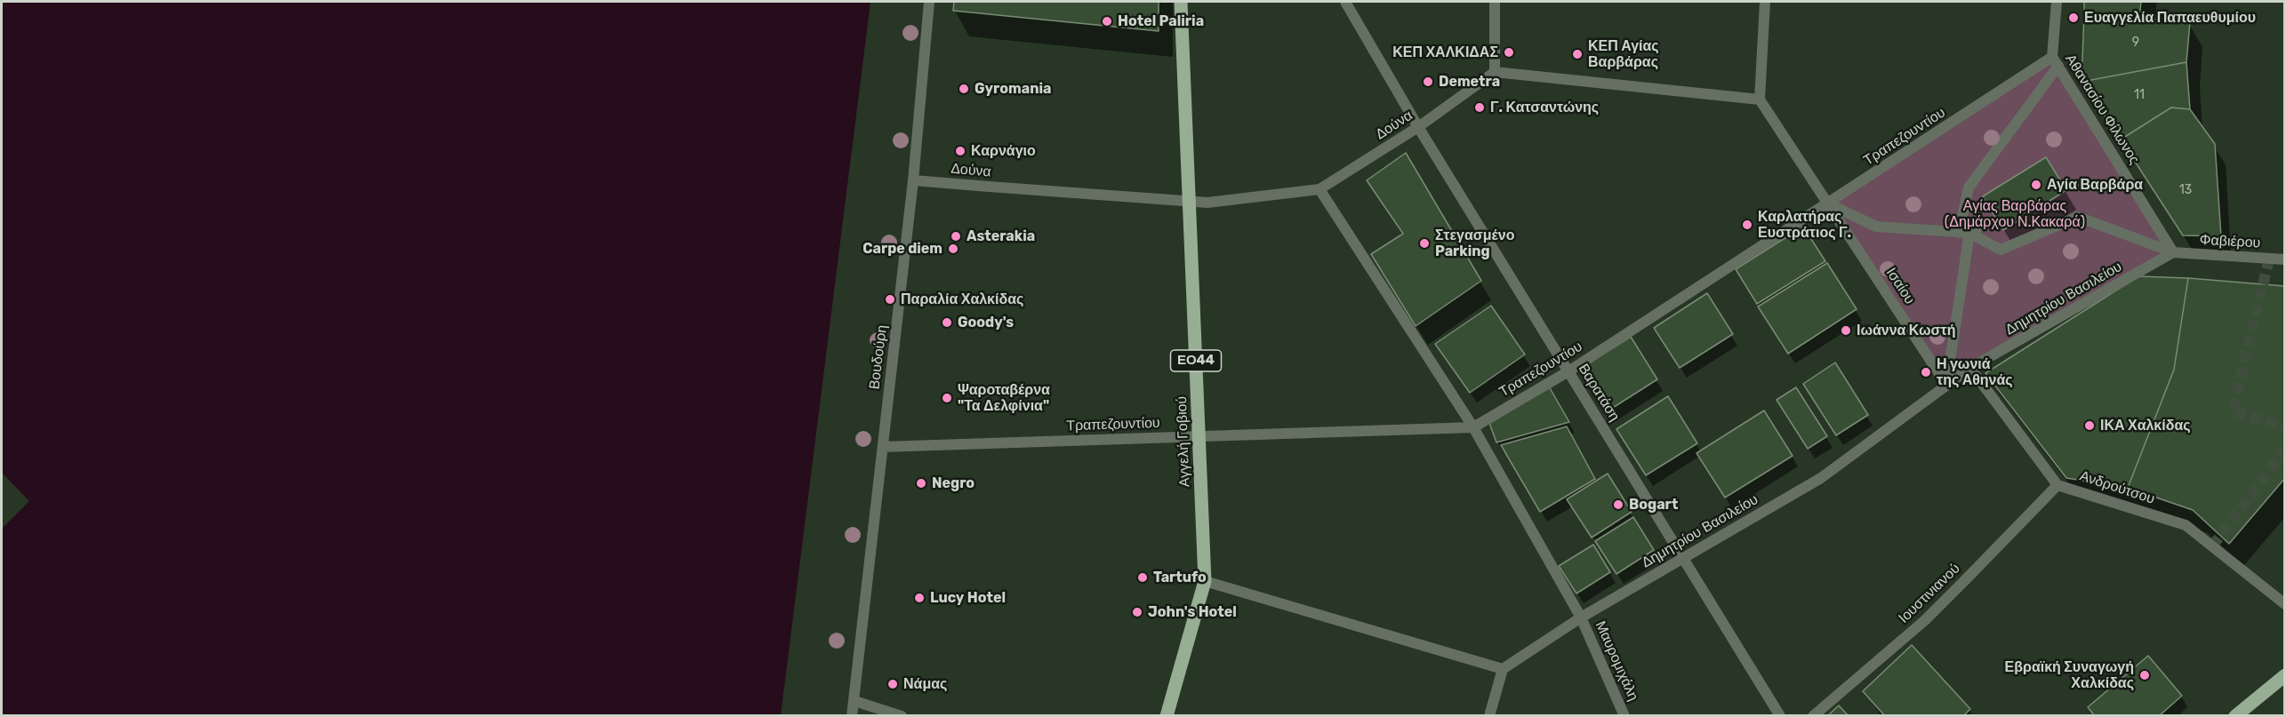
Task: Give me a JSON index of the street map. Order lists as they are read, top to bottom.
{
  "streets": {
    "main road": ["ΕΟ44", "Αγγελή Γοβιού"],
    "street": [
      "Αθανασίου Φίλωνος",
      "Δούνα",
      "Τραπεζουντίου",
      "Φαβιέρου",
      "Ισαίου",
      "Δημητρίου Βασιλείου",
      "Βουδούρη",
      "Βαρατάση",
      "Ανδρούτσου",
      "Ιουστινιανού",
      "Μαυρομιχάλη"
    ]
  },
  "crossings": [
    ["Αθανασίου Φίλωνος", "Τραπεζουντίου"],
    ["Αθανασίου Φίλωνος", "Φαβιέρου"],
    ["Αθανασίου Φίλωνος", "Δημητρίου Βασιλείου"],
    ["Δούνα", "Βουδούρη"],
    ["Δούνα", "Βαρατάση"],
    ["Δούνα", "Αγγελή Γοβιού"],
    ["Δούνα", "Μαυρομιχάλη"],
    ["Τραπεζουντίου", "Ισαίου"],
    ["Τραπεζουντίου", "Βουδούρη"],
    ["Τραπεζουντίου", "Βαρατάση"],
    ["Τραπεζουντίου", "Αγγελή Γοβιού"],
    ["Τραπεζουντίου", "Μαυρομιχάλη"],
    ["Φαβιέρου", "Δημητρίου Βασιλείου"],
    ["Ισαίου", "Δημητρίου Βασιλείου"],
    ["Δημητρίου Βασιλείου", "Βαρατάση"],
    ["Δημητρίου Βασιλείου", "Ανδρούτσου"],
    ["Δημητρίου Βασιλείου", "Μαυρομιχάλη"],
    ["Ανδρούτσου", "Ιουστινιανού"]
  ],
  "parks": ["Αγίας Βαρβάρας (Δημάρχου Ν.Κακαρά)"],
  "places": [
    "Ευαγγελία Παπαευθυμίου",
    "Hotel Paliria",
    "ΚΕΠ ΧΑΛΚΙΔΑΣ",
    "ΚΕΠ Αγίας Βαρβάρας",
    "Demetra",
    "Gyromania",
    "Γ. Κατσαντώνης",
    "Καρνάγιο",
    "Αγία Βαρβάρα",
    "Καρλατήρας Ευστράτιος Γ.",
    "Asterakia",
    "Στεγασμένο Parking",
    "Carpe diem",
    "Παραλία Χαλκίδας",
    "Goody's",
    "Ιωάννα Κωστή",
    "Η γωνιά της Αθηνάς",
    "Ψαροταβέρνα \"Τα Δελφίνια\"",
    "ΙΚΑ Χαλκίδας",
    "Negro",
    "Bogart",
    "Tartufo",
    "Lucy Hotel",
    "John's Hotel",
    "Εβραϊκή Συναγωγή Χαλκίδας",
    "Νάμας"
  ],
  "house_numbers": ["9", "11", "13"]
}
